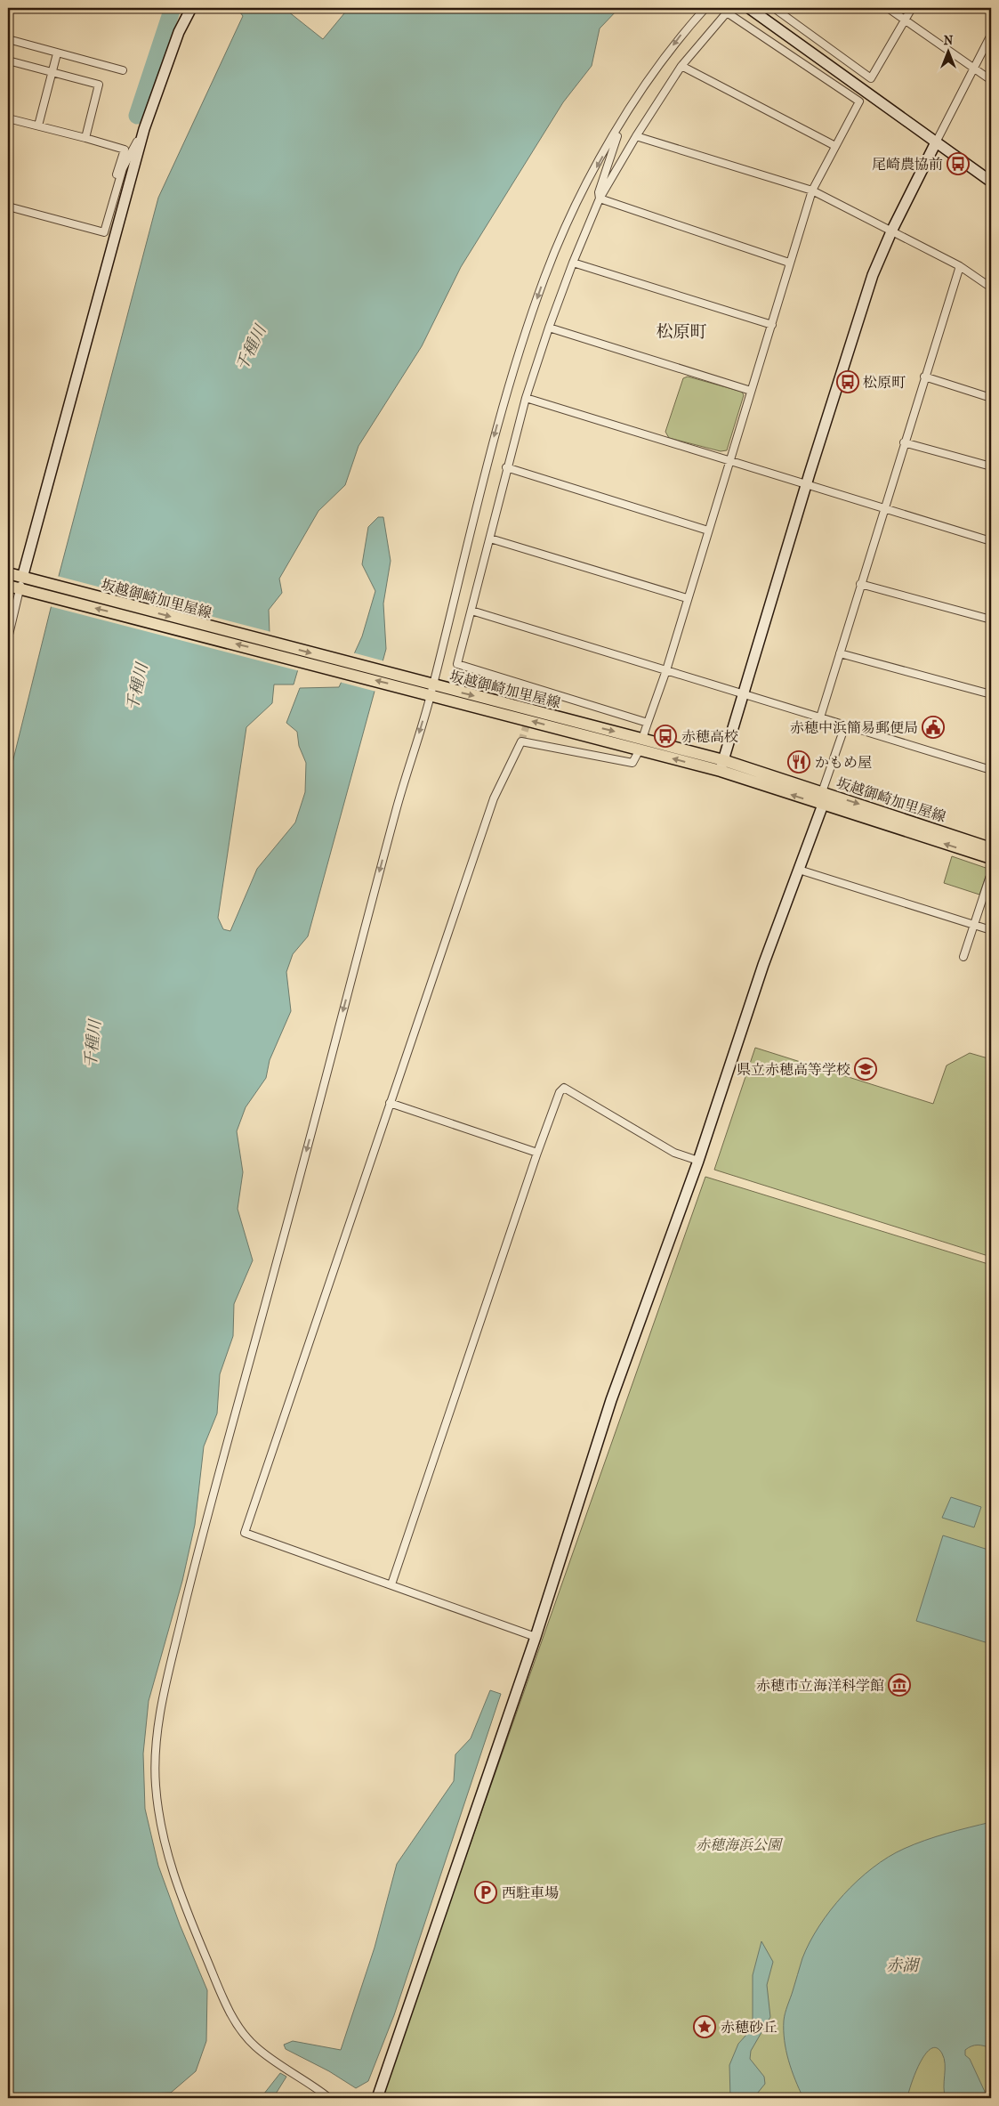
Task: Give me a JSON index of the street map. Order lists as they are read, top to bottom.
{
  "streets": {
    "main road": ["坂越御崎加里屋線"]
  },
  "districts": ["松原町"],
  "water": ["千種川", "赤湖"],
  "parks": ["赤穂海浜公園"],
  "places": {
    "bus stop": ["尾崎農協前", "松原町", "赤穂高校"],
    "public building": ["赤穂中浜簡易郵便局"],
    "restaurant": ["かもめ屋"],
    "school or university": ["県立赤穂高等学校"],
    "museum": ["赤穂市立海洋科学館"],
    "parking": ["西駐車場"],
    "place": ["赤穂砂丘"]
  },
  "north": "top"
}
